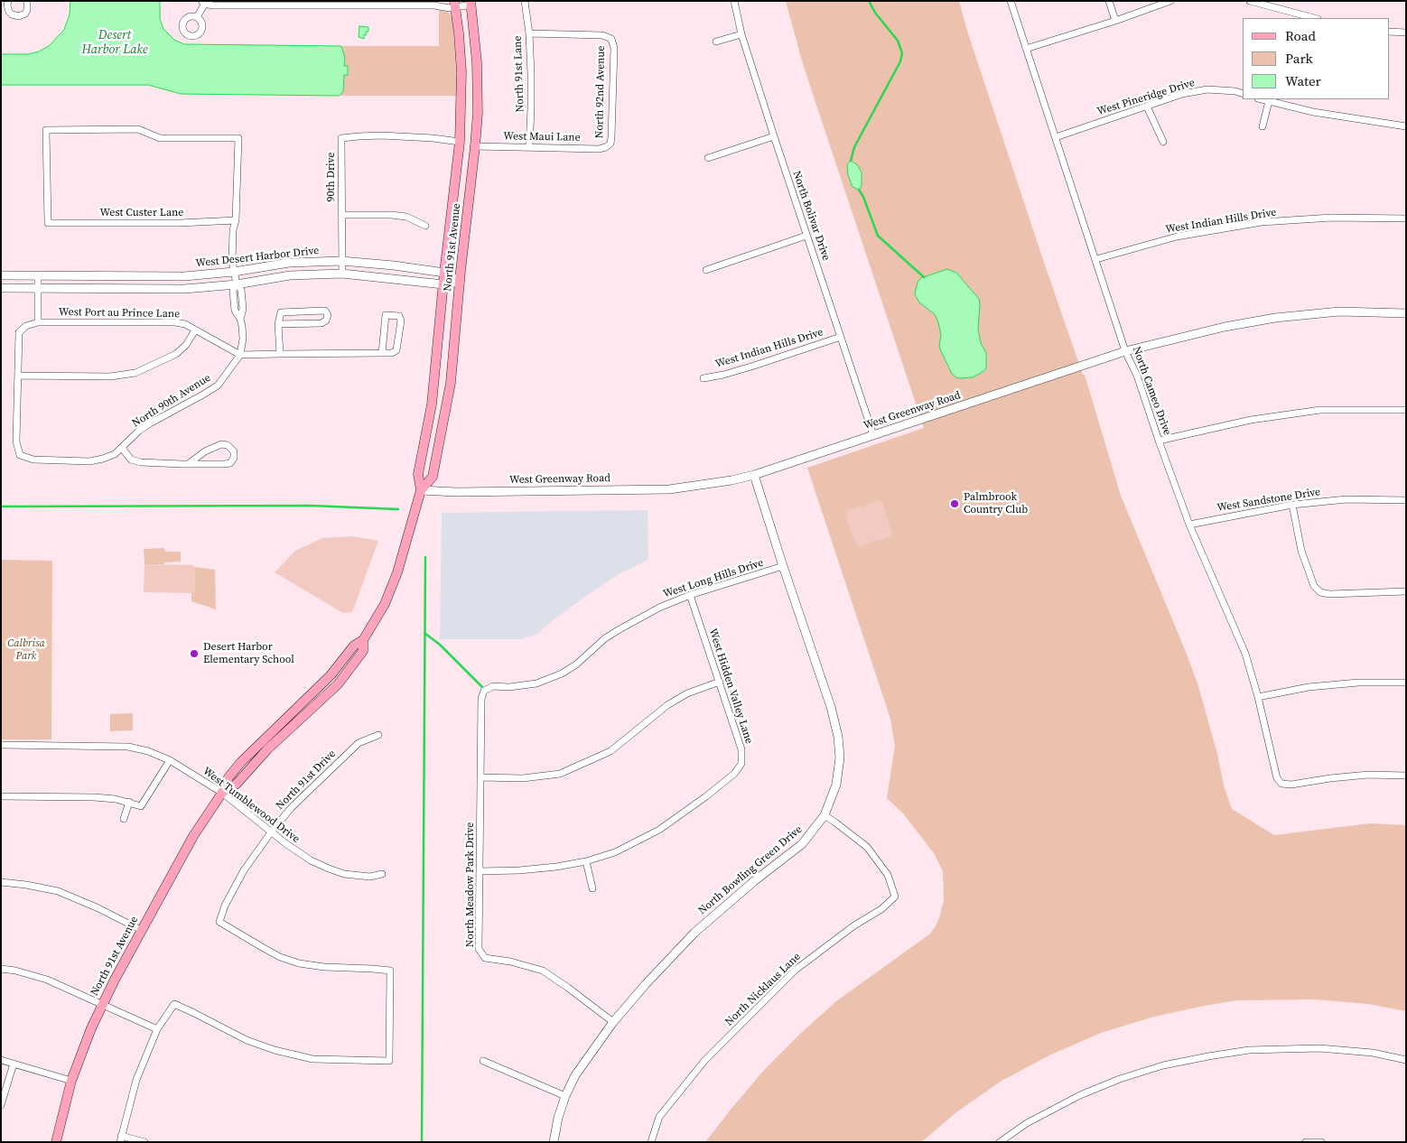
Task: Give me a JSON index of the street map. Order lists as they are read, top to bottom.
{
  "streets": {
    "main road": ["North 91st Avenue"],
    "street": [
      "North 91st Lane",
      "North 92nd Avenue",
      "West Pineridge Drive",
      "West Maui Lane",
      "90th Drive",
      "West Custer Lane",
      "North Bolivar Drive",
      "West Indian Hills Drive",
      "West Desert Harbor Drive",
      "West Port au Prince Lane",
      "North Cameo Drive",
      "North 90th Avenue",
      "West Greenway Road",
      "West Sandstone Drive",
      "West Long Hills Drive",
      "West Hidden Valley Lane",
      "North 91st Drive",
      "West Tumblewood Drive",
      "North Bowling Green Drive",
      "North Meadow Park Drive",
      "North Nicklaus Lane"
    ]
  },
  "crossings": [
    ["North 91st Lane", "North 92nd Avenue"],
    ["North 91st Lane", "West Maui Lane"],
    ["North 92nd Avenue", "West Maui Lane"],
    ["West Pineridge Drive", "North Cameo Drive"],
    ["West Maui Lane", "North 91st Avenue"],
    ["90th Drive", "North 91st Avenue"],
    ["90th Drive", "West Desert Harbor Drive"],
    ["North Bolivar Drive", "West Indian Hills Drive"],
    ["North Bolivar Drive", "West Greenway Road"],
    ["West Indian Hills Drive", "North Cameo Drive"],
    ["North 91st Avenue", "West Desert Harbor Drive"],
    ["North 91st Avenue", "West Greenway Road"],
    ["North 91st Avenue", "West Tumblewood Drive"],
    ["West Port au Prince Lane", "North 90th Avenue"],
    ["North Cameo Drive", "West Greenway Road"],
    ["North Cameo Drive", "West Sandstone Drive"],
    ["West Greenway Road", "North Bowling Green Drive"],
    ["West Long Hills Drive", "West Hidden Valley Lane"],
    ["West Long Hills Drive", "North Bowling Green Drive"],
    ["West Long Hills Drive", "North Meadow Park Drive"],
    ["West Hidden Valley Lane", "North Meadow Park Drive"],
    ["North 91st Drive", "West Tumblewood Drive"],
    ["North Bowling Green Drive", "North Meadow Park Drive"],
    ["North Bowling Green Drive", "North Nicklaus Lane"]
  ],
  "water": ["Desert Harbor Lake"],
  "parks": ["Calbrisa Park"],
  "places": ["Palmbrook Country Club", "Desert Harbor Elementary School"],
  "legend": ["Road", "Park", "Water"]
}
